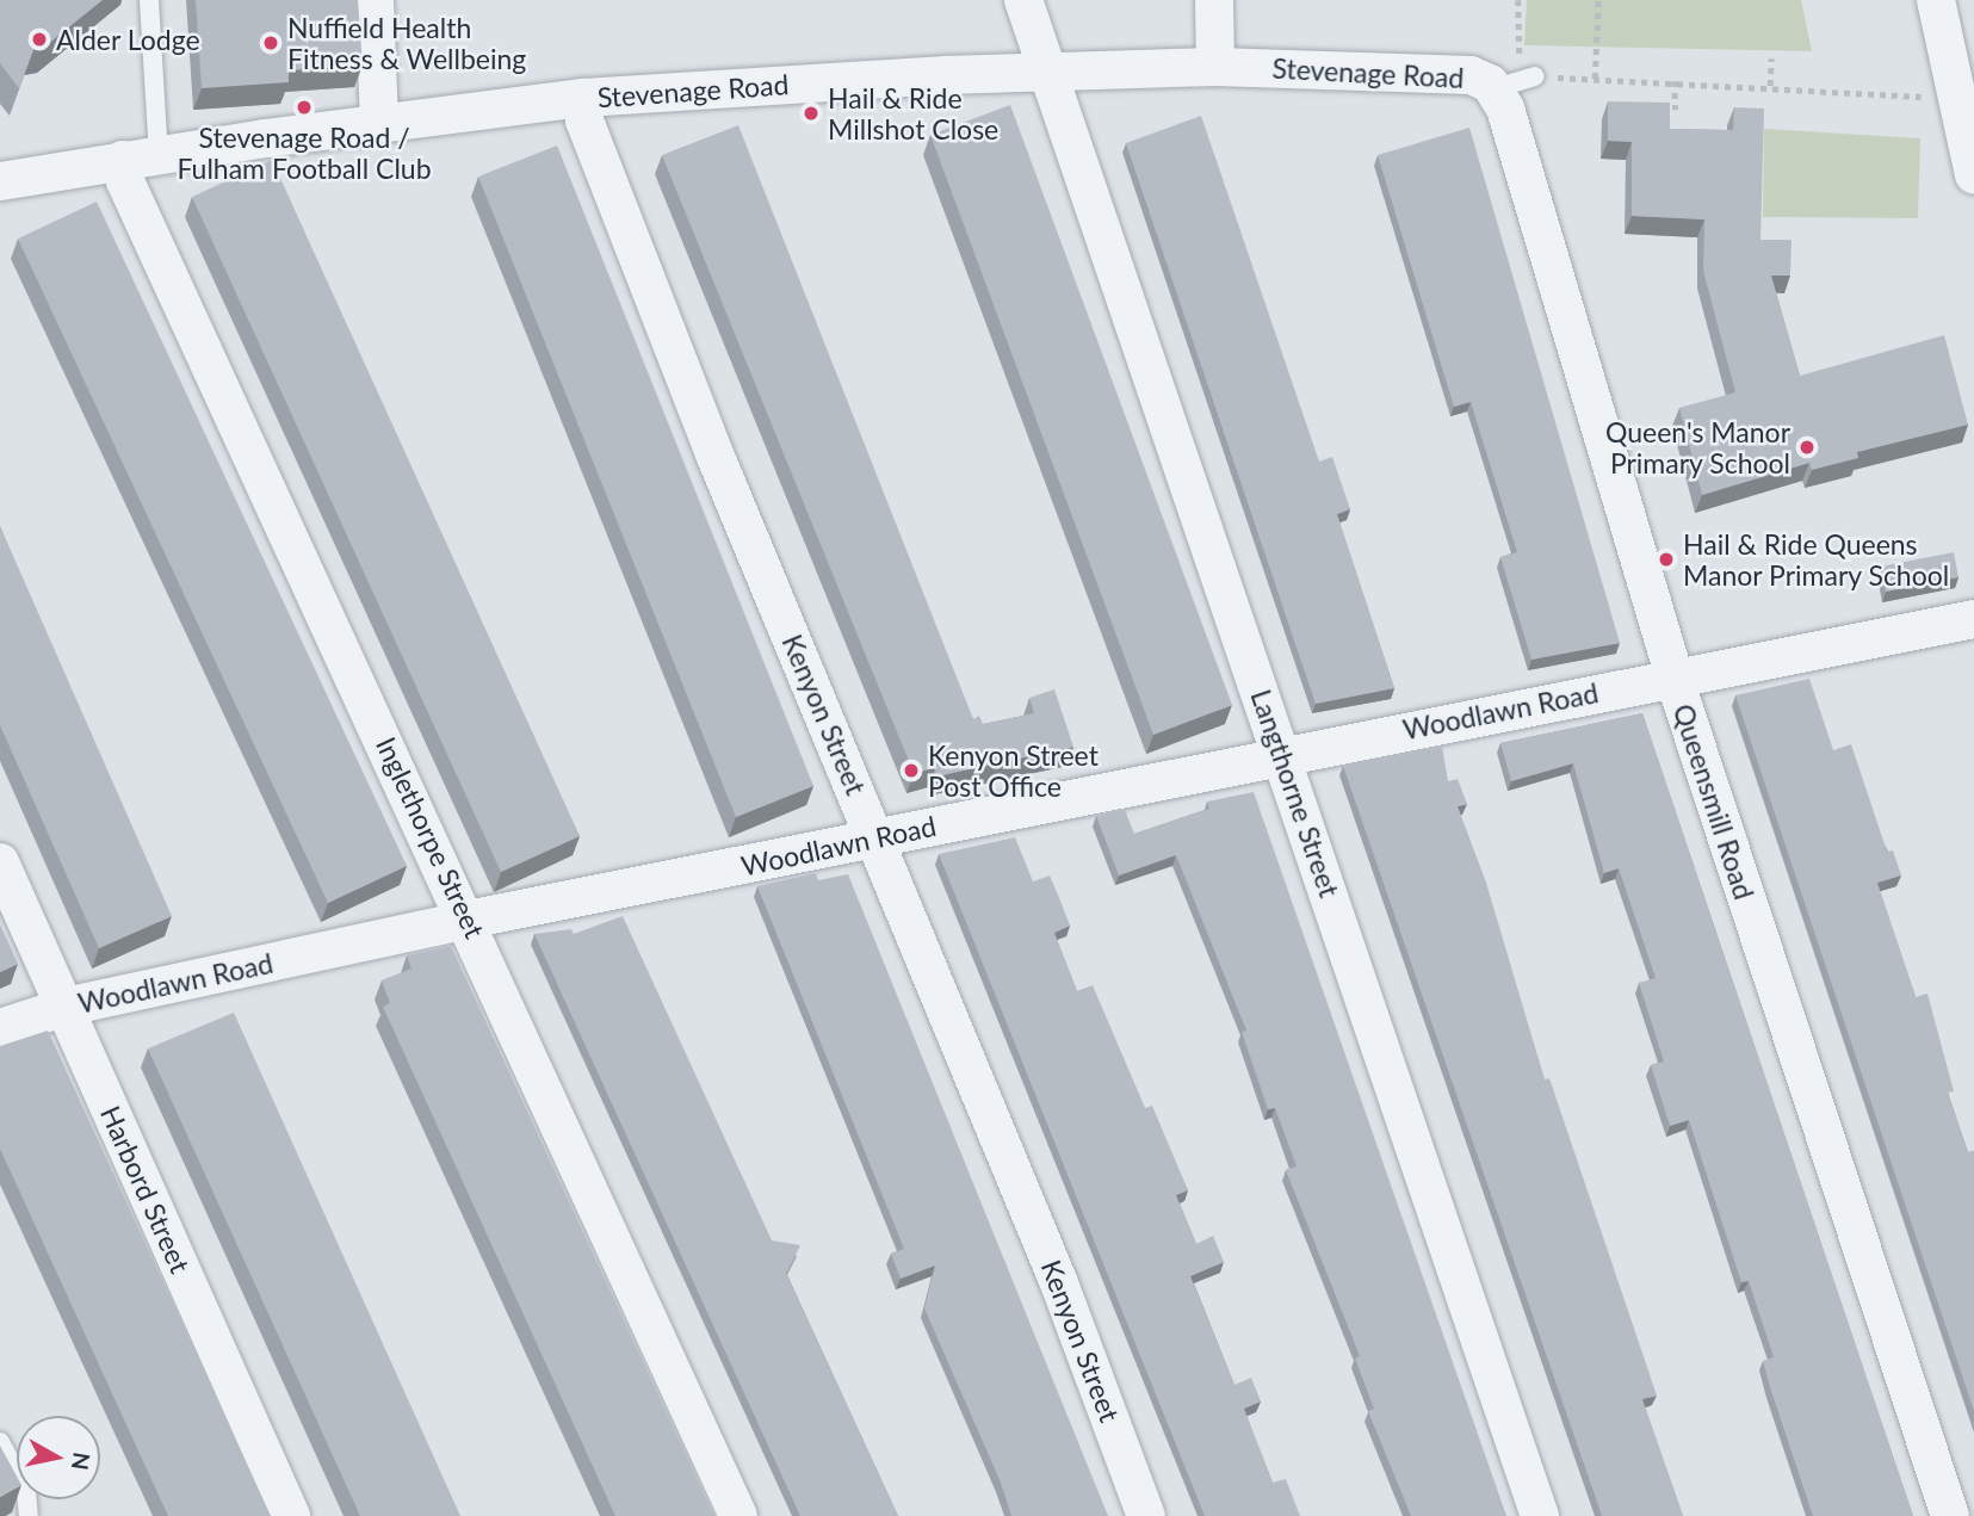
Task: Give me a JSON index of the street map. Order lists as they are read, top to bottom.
{
  "streets": {
    "street": [
      "Stevenage Road",
      "Woodlawn Road",
      "Kenyon Street",
      "Langthorne Street",
      "Queensmill Road",
      "Inglethorpe Street",
      "Harbord Street"
    ]
  },
  "crossings": [
    ["Stevenage Road", "Kenyon Street"],
    ["Stevenage Road", "Langthorne Street"],
    ["Stevenage Road", "Queensmill Road"],
    ["Stevenage Road", "Inglethorpe Street"],
    ["Woodlawn Road", "Kenyon Street"],
    ["Woodlawn Road", "Langthorne Street"],
    ["Woodlawn Road", "Queensmill Road"],
    ["Woodlawn Road", "Inglethorpe Street"],
    ["Woodlawn Road", "Harbord Street"]
  ],
  "places": [
    "Alder Lodge",
    "Nuffield Health Fitness & Wellbeing",
    "Stevenage Road / Fulham Football Club",
    "Hail & Ride Millshot Close",
    "Queen's Manor Primary School",
    "Hail & Ride Queens Manor Primary School",
    "Kenyon Street Post Office"
  ],
  "north": "right"
}
